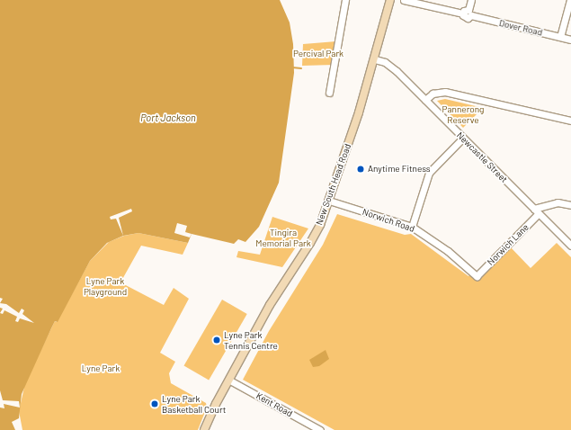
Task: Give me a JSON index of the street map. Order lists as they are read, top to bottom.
{
  "streets": {
    "main road": ["New South Head Road"],
    "street": [
      "Dover Road",
      "Newcastle Street",
      "Norwich Road",
      "Norwich Lane",
      "Kent Road"
    ]
  },
  "crossings": [
    ["Newcastle Street", "New South Head Road"],
    ["Newcastle Street", "Norwich Lane"],
    ["New South Head Road", "Norwich Road"],
    ["New South Head Road", "Kent Road"],
    ["Norwich Road", "Norwich Lane"]
  ],
  "water": ["Port Jackson"],
  "parks": [
    "Percival Park",
    "Pannerong Reserve",
    "Tingira Memorial Park",
    "Lyne Park Playground",
    "Lyne Park"
  ],
  "places": ["Anytime Fitness", "Lyne Park Tennis Centre", "Lyne Park Basketball Court"]
}
